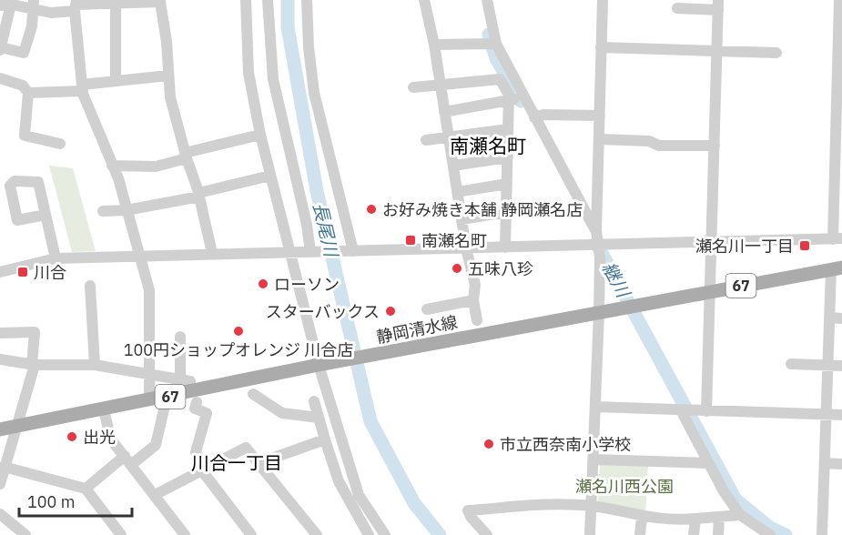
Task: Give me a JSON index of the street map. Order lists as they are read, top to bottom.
{
  "streets": {
    "main road": ["67", "静岡清水線"]
  },
  "districts": ["南瀬名町", "川合一丁目"],
  "water": ["長尾川", "継川"],
  "parks": ["瀬名川西公園"],
  "places": {
    "other": [
      "お好み焼き本舗 静岡瀬名店",
      "五味八珍",
      "ローソン",
      "スターバックス",
      "100円ショップオレンジ 川合店",
      "出光",
      "市立西奈南小学校"
    ],
    "transit": ["南瀬名町", "瀬名川一丁目", "川合"]
  },
  "scale_bar": "100 m"
}
